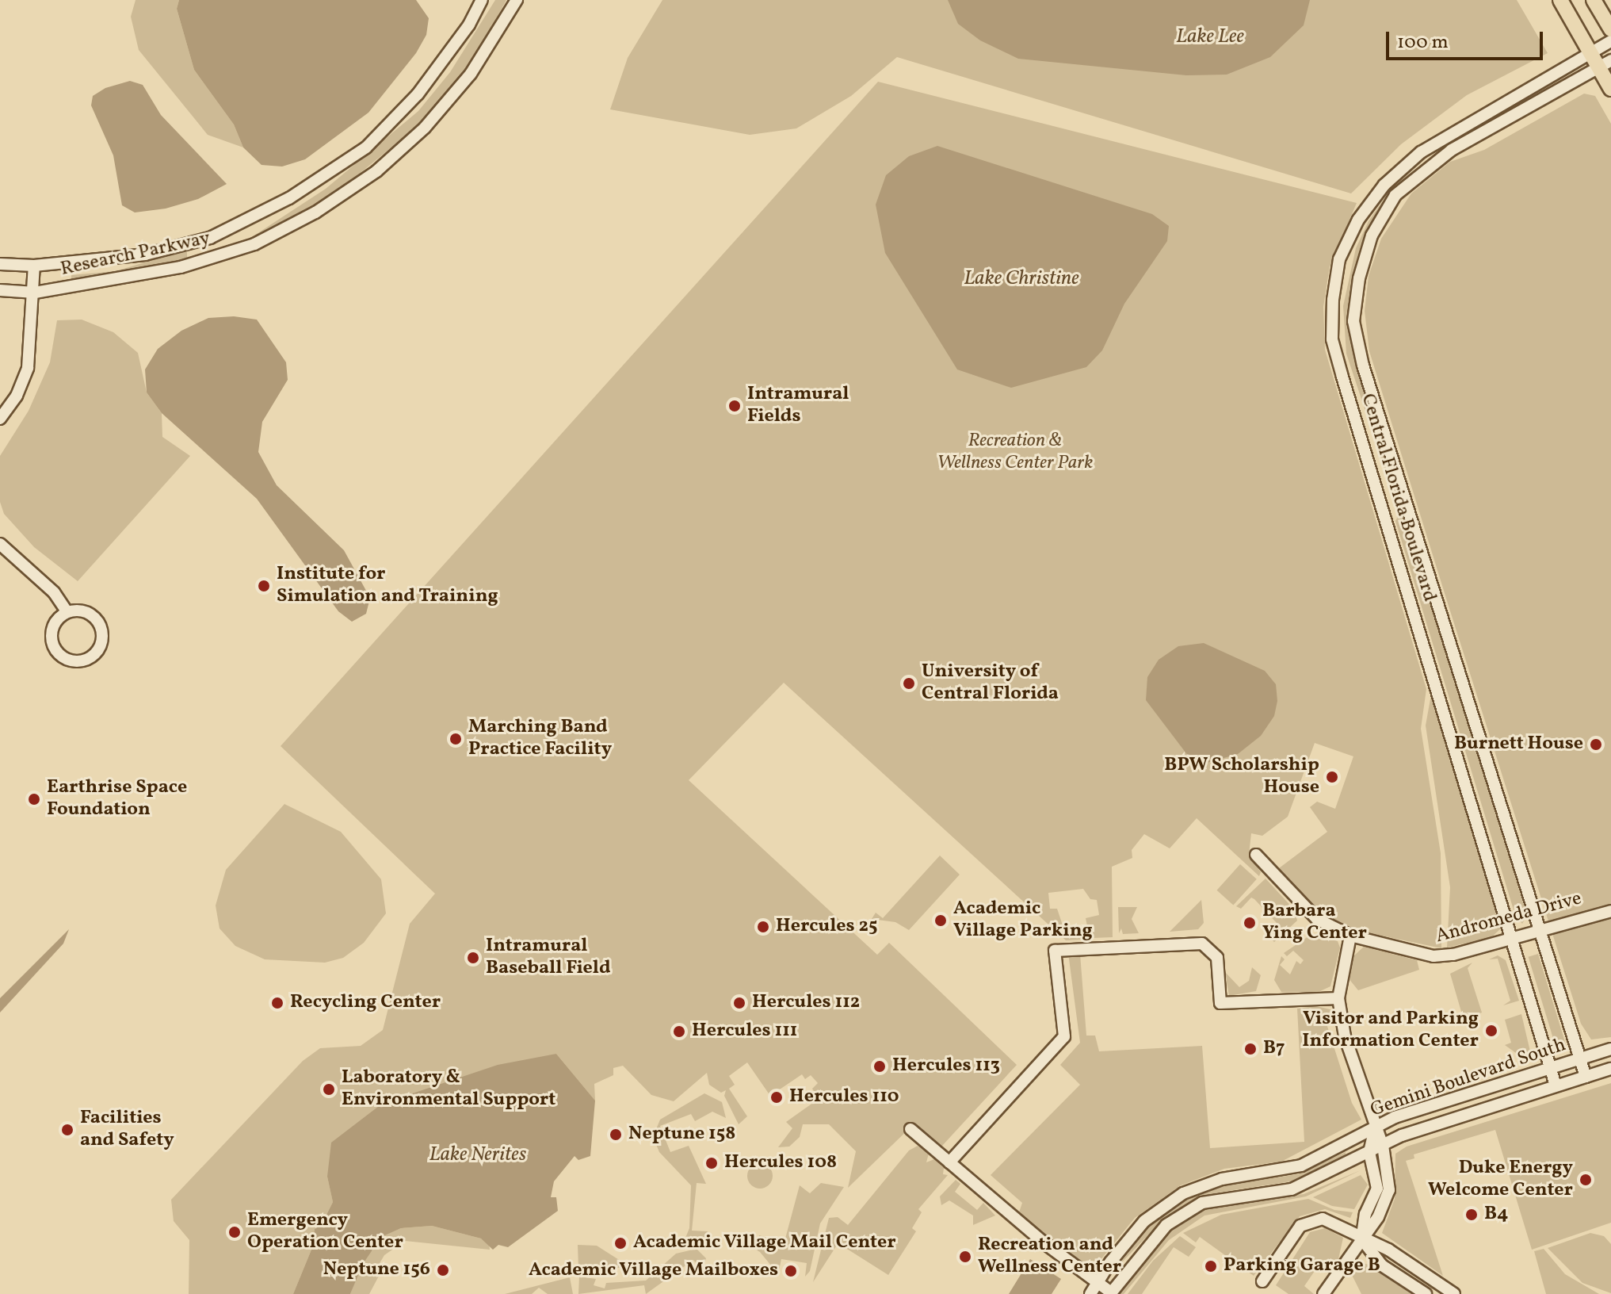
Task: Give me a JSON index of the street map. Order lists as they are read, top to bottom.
{
  "streets": {
    "street": [
      "Research Parkway",
      "Central Florida Boulevard",
      "Andromeda Drive",
      "Gemini Boulevard South"
    ]
  },
  "crossings": [
    ["Central Florida Boulevard", "Andromeda Drive"],
    ["Central Florida Boulevard", "Gemini Boulevard South"]
  ],
  "water": ["Lake Lee", "Lake Christine", "Lake Nerites"],
  "parks": ["Recreation & Wellness Center Park"],
  "places": [
    "Intramural Fields",
    "Institute for Simulation and Training",
    "University of Central Florida",
    "Marching Band Practice Facility",
    "Burnett House",
    "BPW Scholarship House",
    "Earthrise Space Foundation",
    "Academic Village Parking",
    "Barbara Ying Center",
    "Hercules 25",
    "Intramural Baseball Field",
    "Recycling Center",
    "Hercules 112",
    "Visitor and Parking Information Center",
    "Hercules 111",
    "B7",
    "Hercules 113",
    "Laboratory & Environmental Support",
    "Hercules 110",
    "Facilities and Safety",
    "Neptune 158",
    "Hercules 108",
    "Duke Energy Welcome Center",
    "B4",
    "Emergency Operation Center",
    "Academic Village Mail Center",
    "Recreation and Wellness Center",
    "Parking Garage B",
    "Neptune 156",
    "Academic Village Mailboxes"
  ],
  "scale_bar": "100 m"
}
